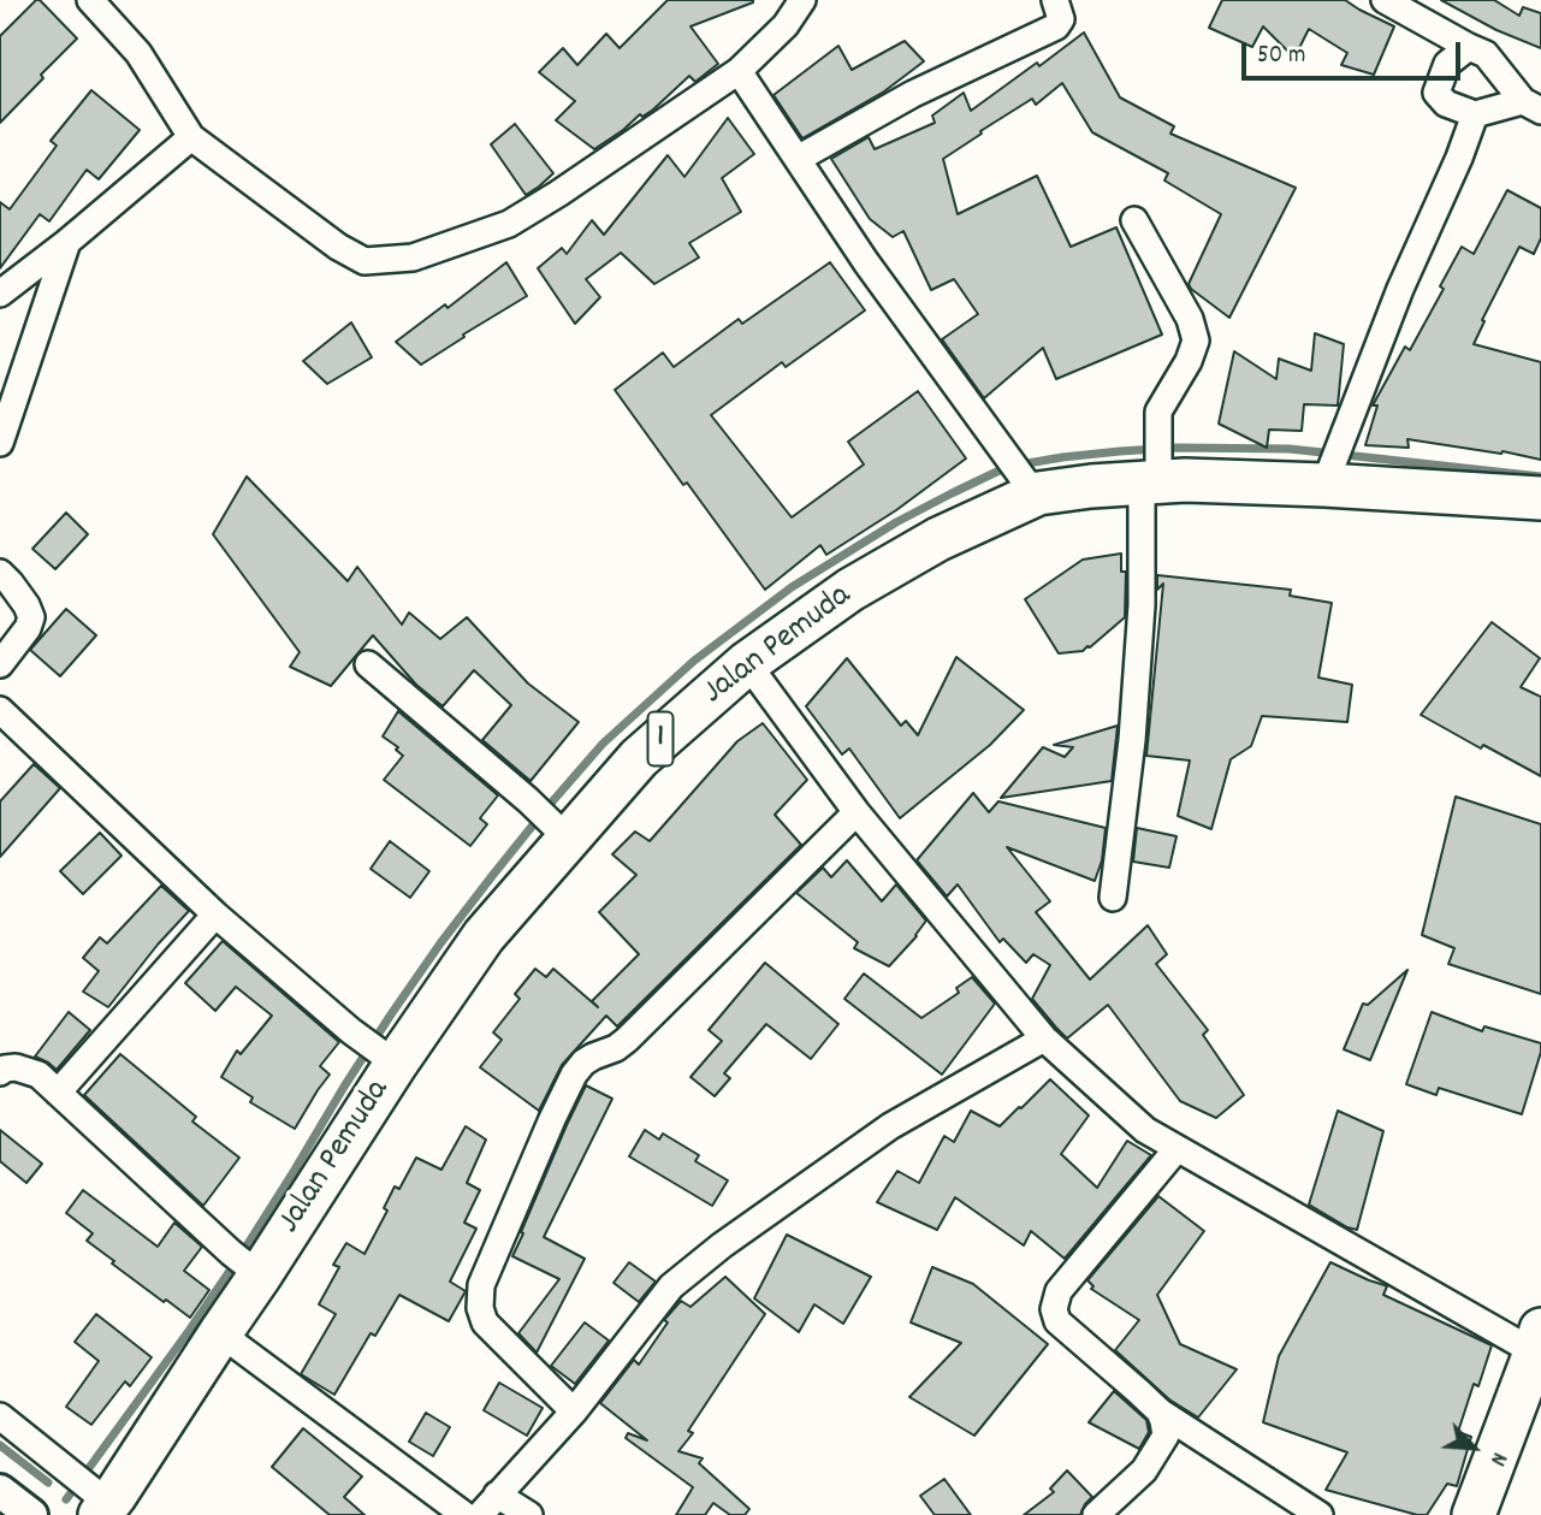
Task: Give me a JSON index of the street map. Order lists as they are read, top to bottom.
{
  "streets": {
    "highway": ["Jalan Pemuda", "1"]
  },
  "scale_bar": "50 m",
  "north": "bottom right"
}
